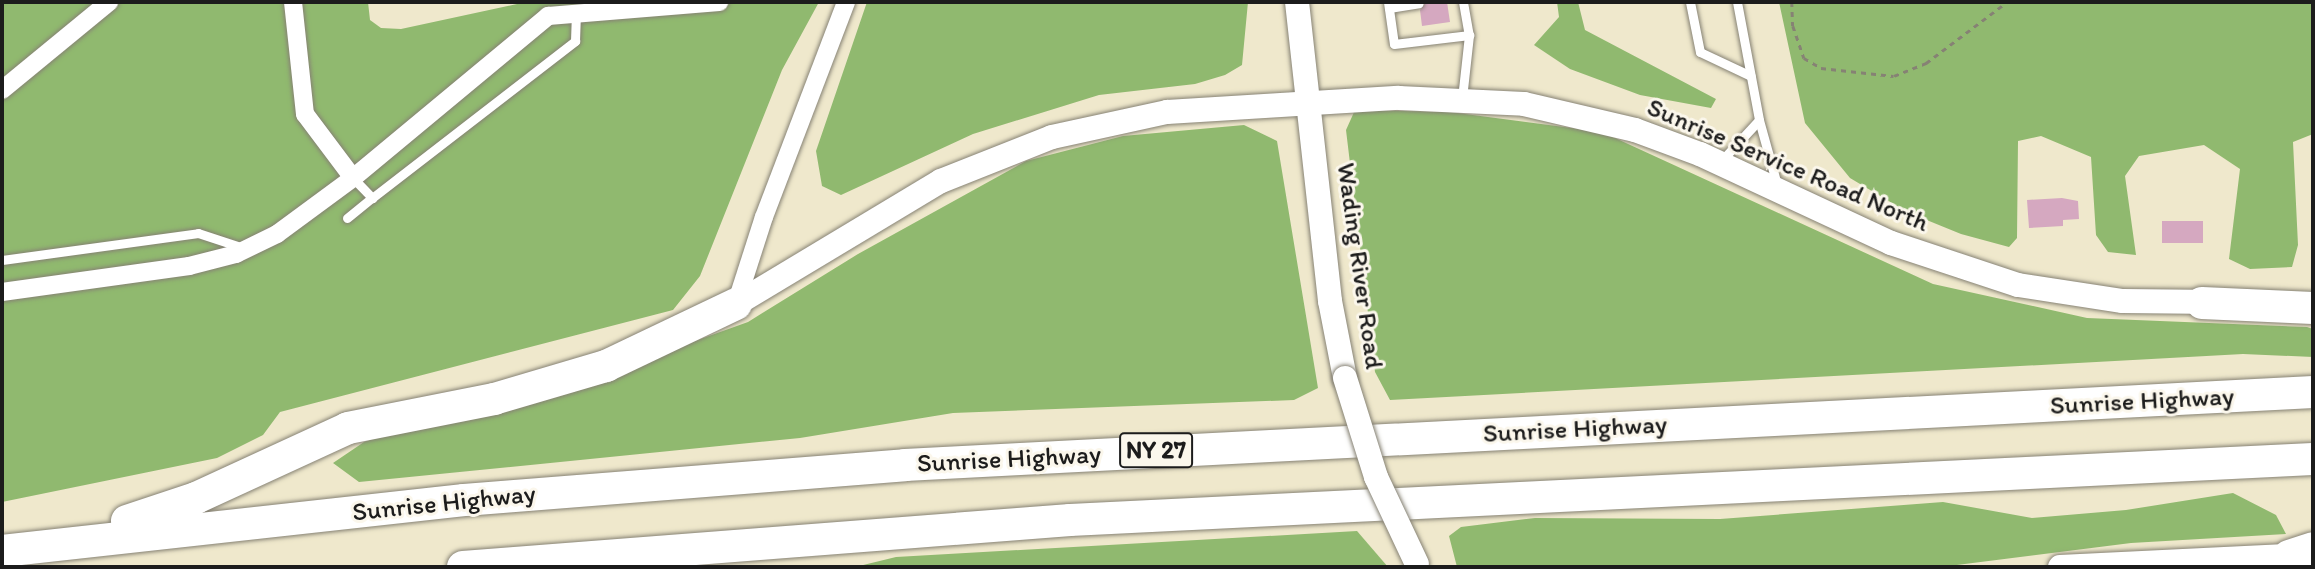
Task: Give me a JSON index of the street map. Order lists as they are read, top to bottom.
{
  "streets": {
    "highway": ["Sunrise Highway", "NY 27"],
    "street": ["Sunrise Service Road North", "Wading River Road"]
  },
  "crossings": [
    ["Sunrise Service Road North", "Wading River Road"]
  ]
}
